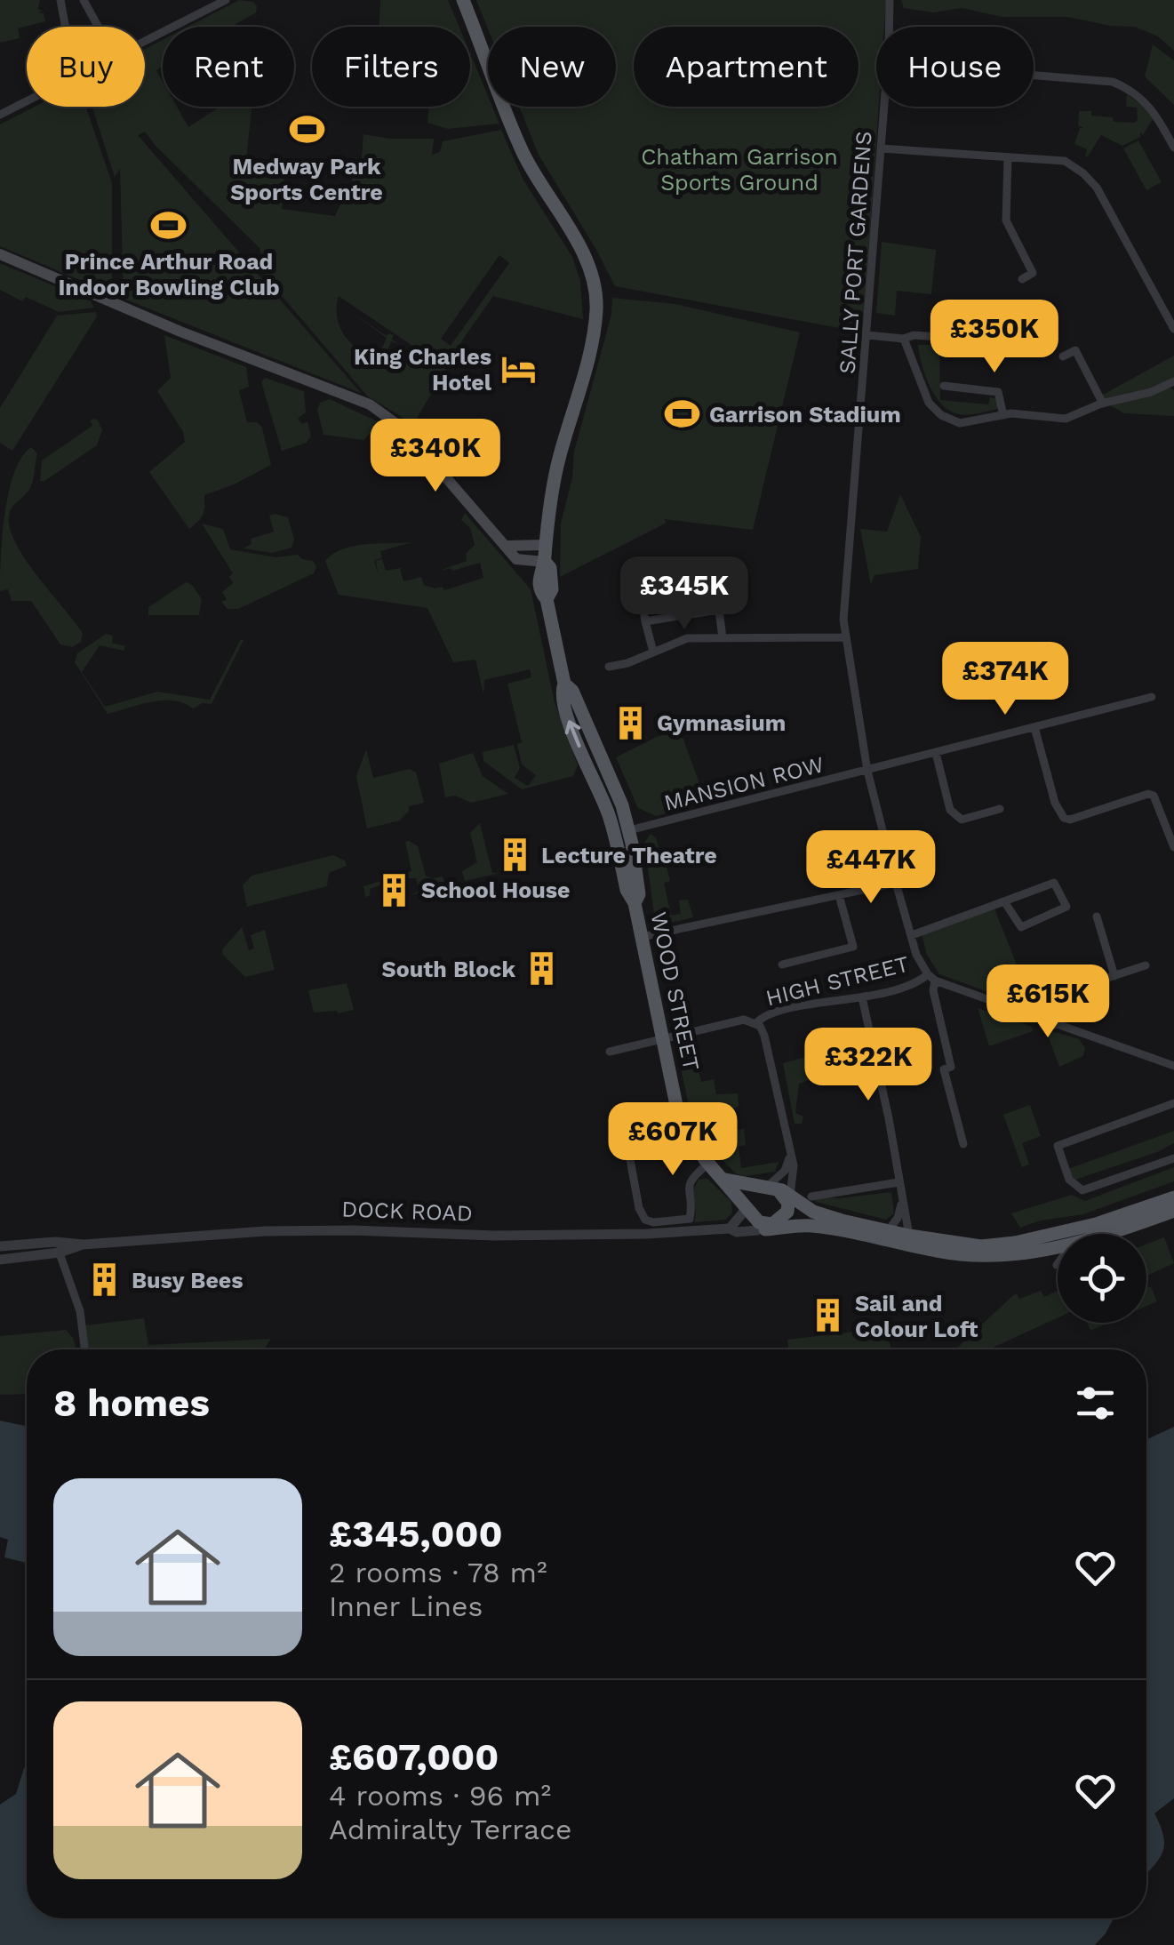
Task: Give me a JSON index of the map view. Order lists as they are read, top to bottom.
{
  "streets": {
    "main road": ["WOOD STREET", "DOCK ROAD"],
    "street": ["SALLY PORT GARDENS", "MANSION ROW", "HIGH STREET"]
  },
  "crossings": [
    ["SALLY PORT GARDENS", "MANSION ROW"],
    ["SALLY PORT GARDENS", "HIGH STREET"],
    ["MANSION ROW", "WOOD STREET"],
    ["HIGH STREET", "WOOD STREET"],
    ["WOOD STREET", "DOCK ROAD"]
  ],
  "parks": ["Chatham Garrison Sports Ground"],
  "places": {
    "sports": ["Medway Park Sports Centre", "Prince Arthur Road Indoor Bowling Club", "Garrison Stadium"],
    "hotel": ["King Charles Hotel"],
    "building": [
      "Gymnasium",
      "Lecture Theatre",
      "School House",
      "South Block",
      "Busy Bees",
      "Sail and Colour Loft"
    ]
  },
  "page": {
    "chip": [
      "Buy",
      "Rent",
      "Filters",
      "New",
      "Apartment",
      "House"
    ],
    "price": [
      "£350K",
      "£340K",
      "£345K",
      "£374K",
      "£447K",
      "£615K",
      "£322K",
      "£607K"
    ],
    "heading": "8 homes",
    "list": [
      {
        "name": "£345,000",
        "note": "2 rooms · 78 m² · Inner Lines"
      },
      {
        "name": "£607,000",
        "note": "4 rooms · 96 m² · Admiralty Terrace"
      }
    ]
  }
}
